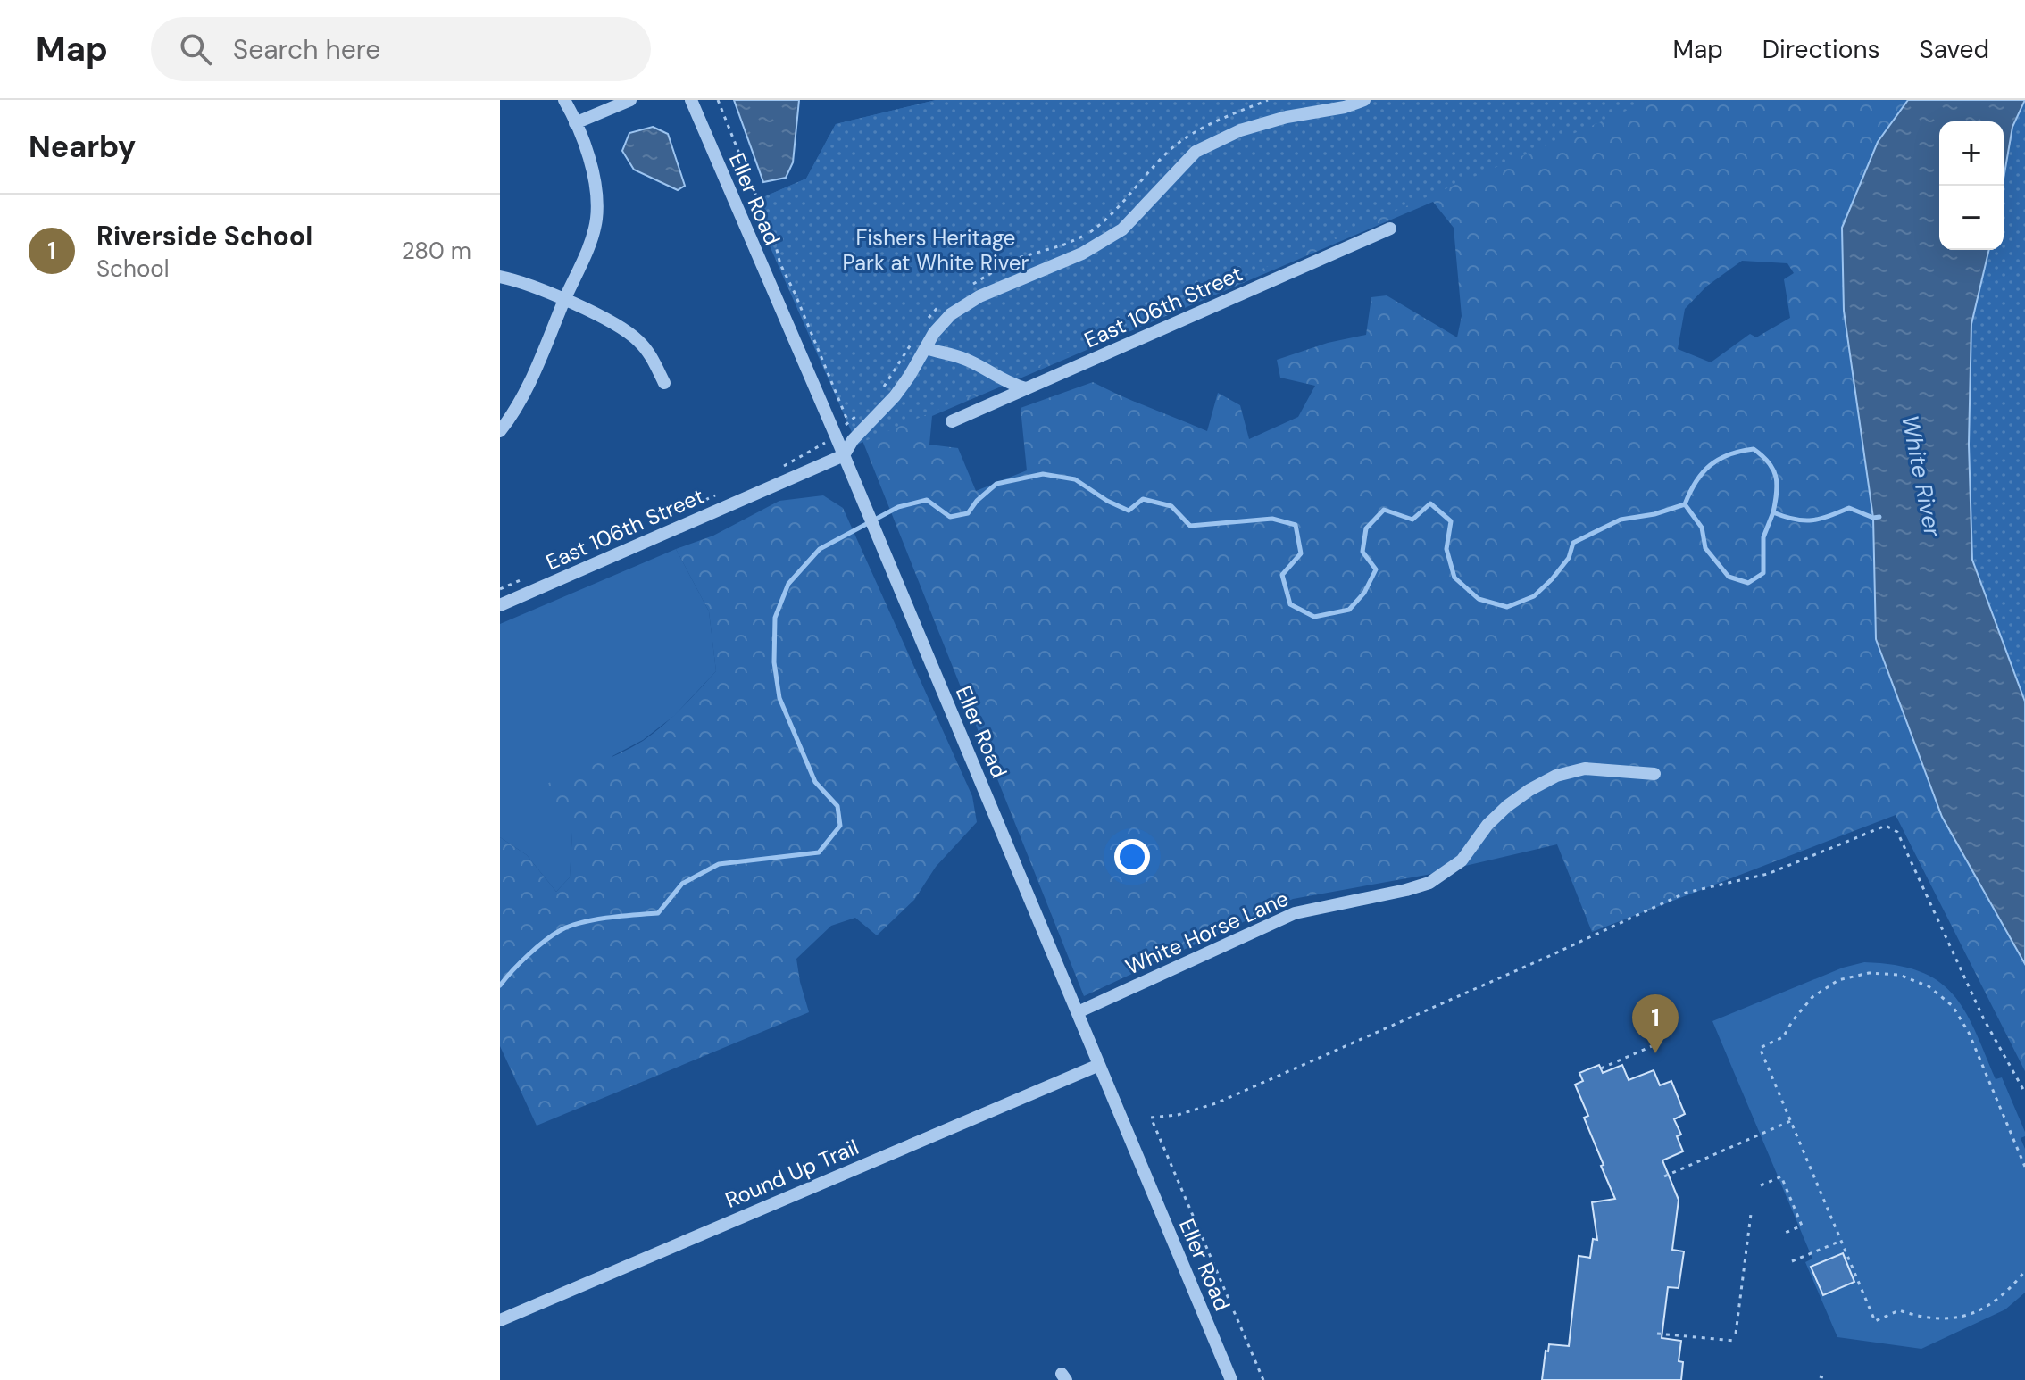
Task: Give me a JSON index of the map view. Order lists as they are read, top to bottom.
{
  "streets": {
    "street": [
      "Eller Road",
      "East 106th Street",
      "White Horse Lane",
      "Round Up Trail"
    ]
  },
  "crossings": [
    ["Eller Road", "East 106th Street"],
    ["Eller Road", "White Horse Lane"],
    ["Eller Road", "Round Up Trail"]
  ],
  "water": ["White River"],
  "parks": ["Fishers Heritage Park at White River"],
  "page": {
    "header": "Map",
    "search": "Search here",
    "nav": ["Map", "Directions", "Saved"],
    "heading": "Nearby",
    "map_buttons": ["+", "−"],
    "list": [
      {
        "mark": "1",
        "name": "Riverside School",
        "note": "School",
        "value": "280 m"
      }
    ],
    "pins": "1"
  }
}
